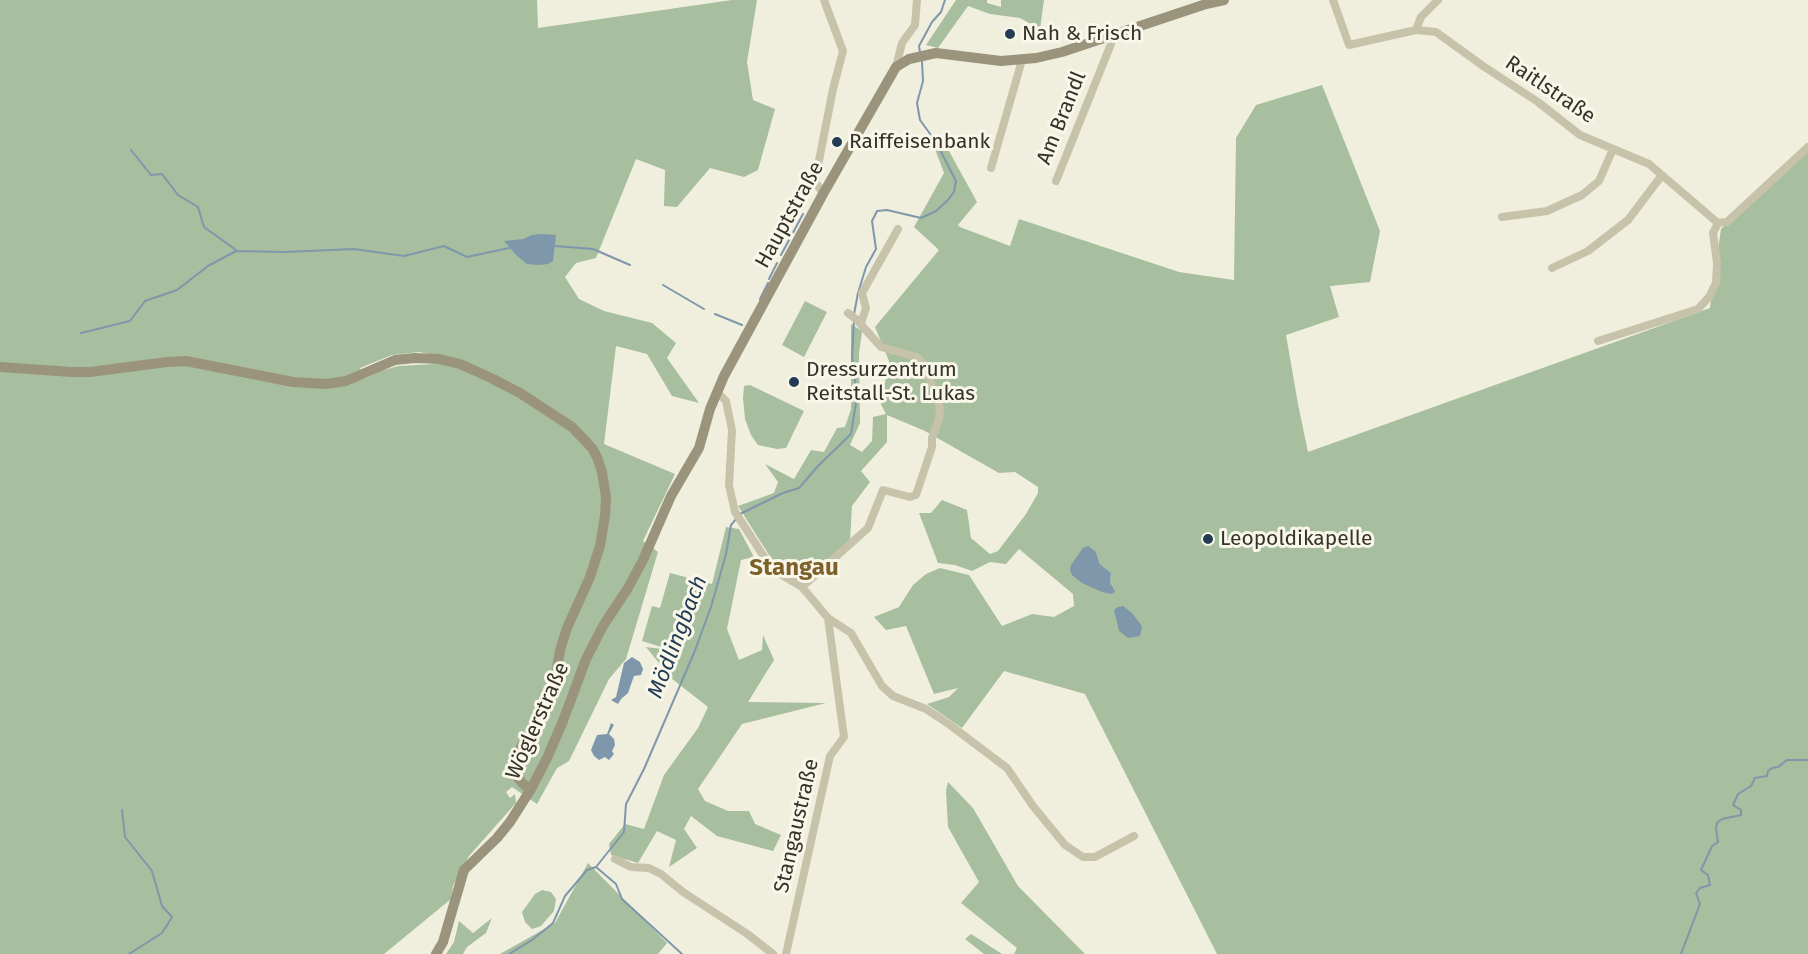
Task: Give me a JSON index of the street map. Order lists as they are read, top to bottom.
{
  "streets": {
    "main road": ["Hauptstraße", "Wöglerstraße"],
    "street": ["Raitlstraße", "Am Brandl", "Stangaustraße"]
  },
  "crossings": [
    ["Am Brandl", "Hauptstraße"],
    ["Hauptstraße", "Wöglerstraße"]
  ],
  "districts": ["Stangau"],
  "water": ["Mödlingbach"],
  "places": [
    "Nah & Frisch",
    "Raiffeisenbank",
    "Dressurzentrum Reitstall-St. Lukas",
    "Leopoldikapelle"
  ]
}
